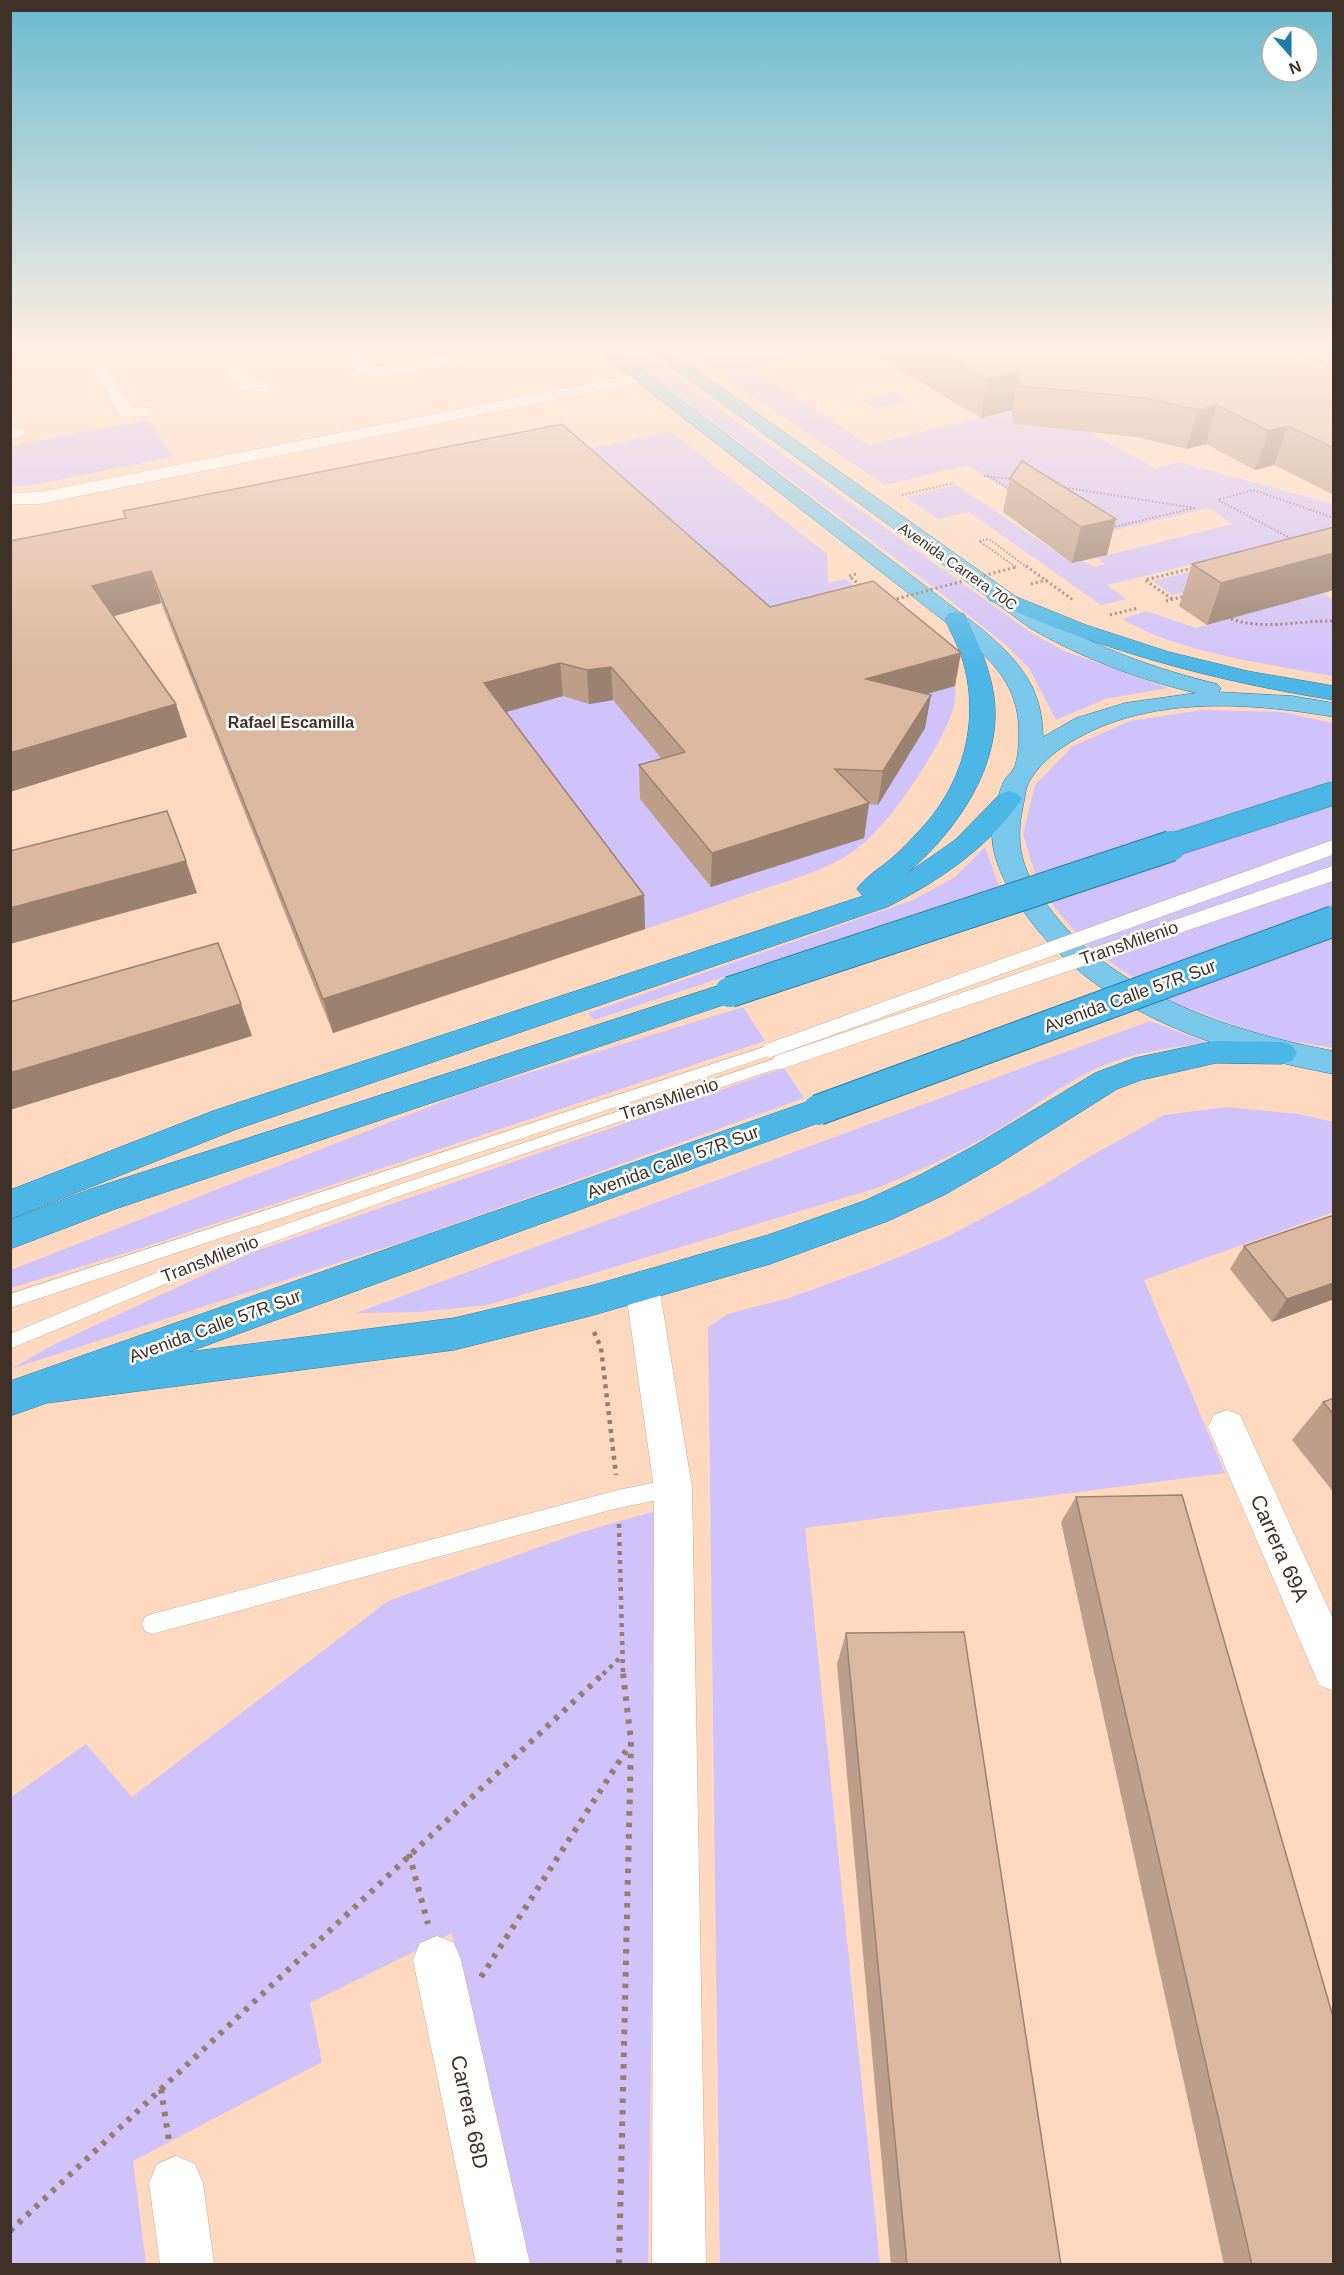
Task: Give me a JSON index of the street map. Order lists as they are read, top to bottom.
{
  "streets": {
    "highway": ["Avenida Calle 57R Sur"],
    "main road": ["Avenida Carrera 70C"],
    "street": ["Carrera 69A", "Carrera 68D"],
    "lane": ["TransMilenio"]
  },
  "districts": ["Rafael Escamilla"],
  "north": "bottom"
}
